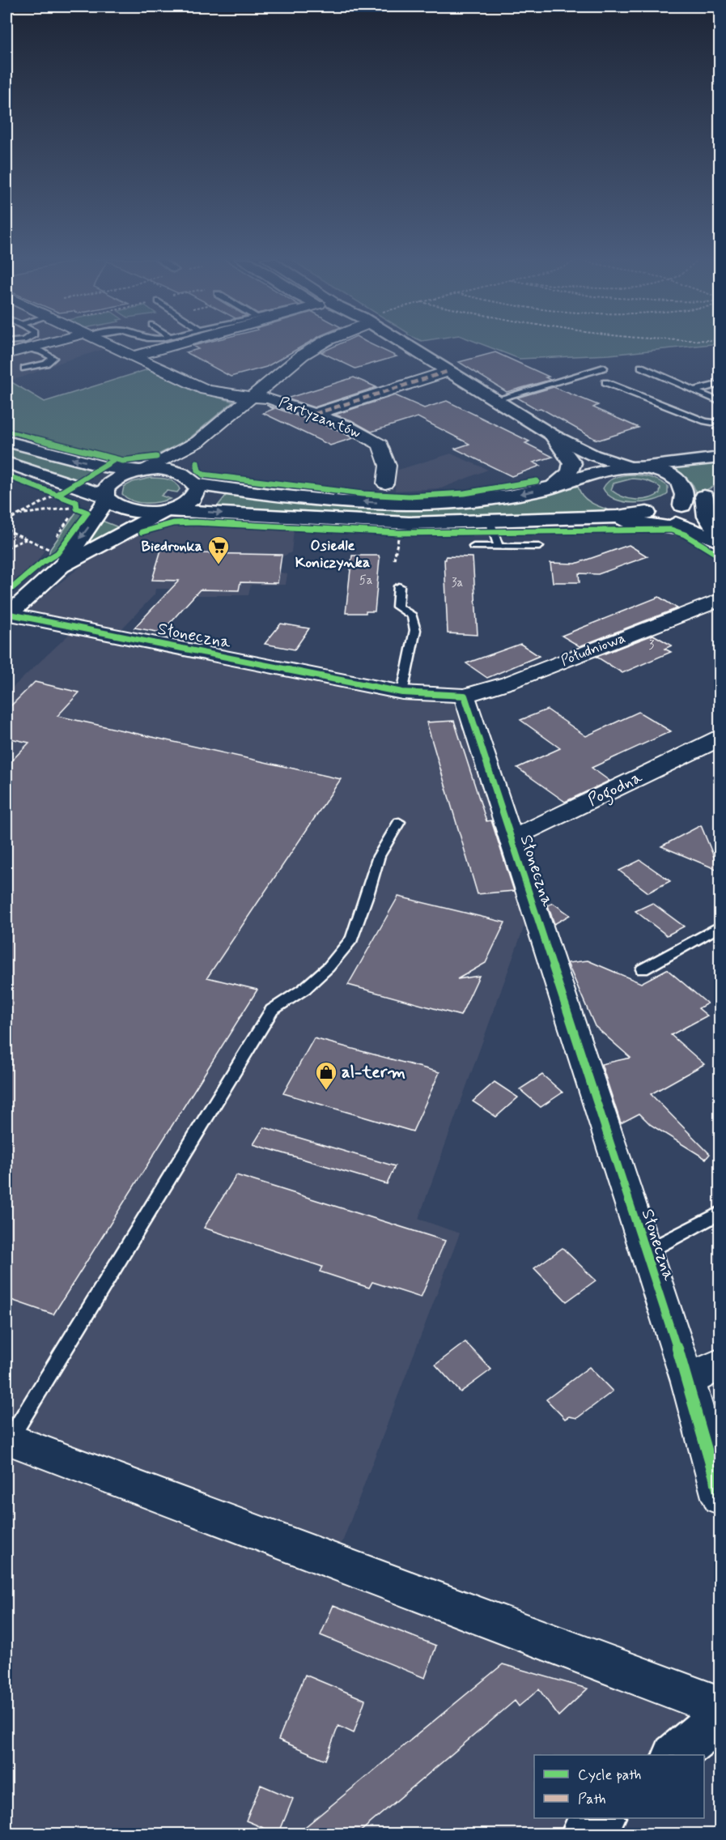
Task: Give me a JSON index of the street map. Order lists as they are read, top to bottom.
{
  "streets": {
    "street": [
      "Partyzantów",
      "Słoneczna",
      "Południowa",
      "Pogodna"
    ]
  },
  "crossings": [
    ["Słoneczna", "Południowa"],
    ["Słoneczna", "Pogodna"]
  ],
  "districts": ["Osiedle Koniczynka"],
  "places": {
    "supermarket": ["Biedronka"],
    "shop": ["al-term"]
  },
  "house_numbers": ["5a", "3a", "3"],
  "legend": ["Cycle path", "Path"]
}
